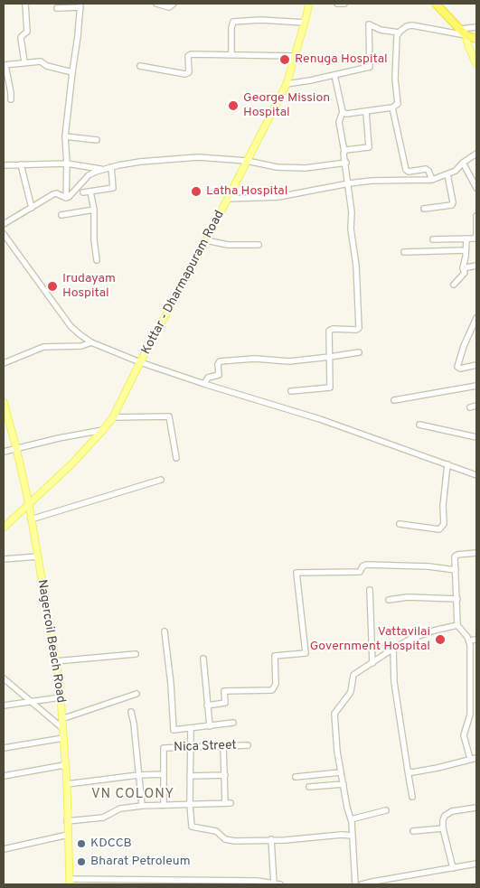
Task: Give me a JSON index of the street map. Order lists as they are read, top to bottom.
{
  "streets": {
    "main road": ["Kottar - Dharmapuram Road", "Nagercoil Beach Road"],
    "street": ["Nica Street"]
  },
  "crossings": [
    ["Kottar - Dharmapuram Road", "Nagercoil Beach Road"]
  ],
  "districts": ["VN COLONY"],
  "places": [
    "Renuga Hospital",
    "George Mission Hospital",
    "Latha Hospital",
    "Irudayam Hospital",
    "Vattavilai Government Hospital",
    "KDCCB",
    "Bharat Petroleum"
  ]
}
